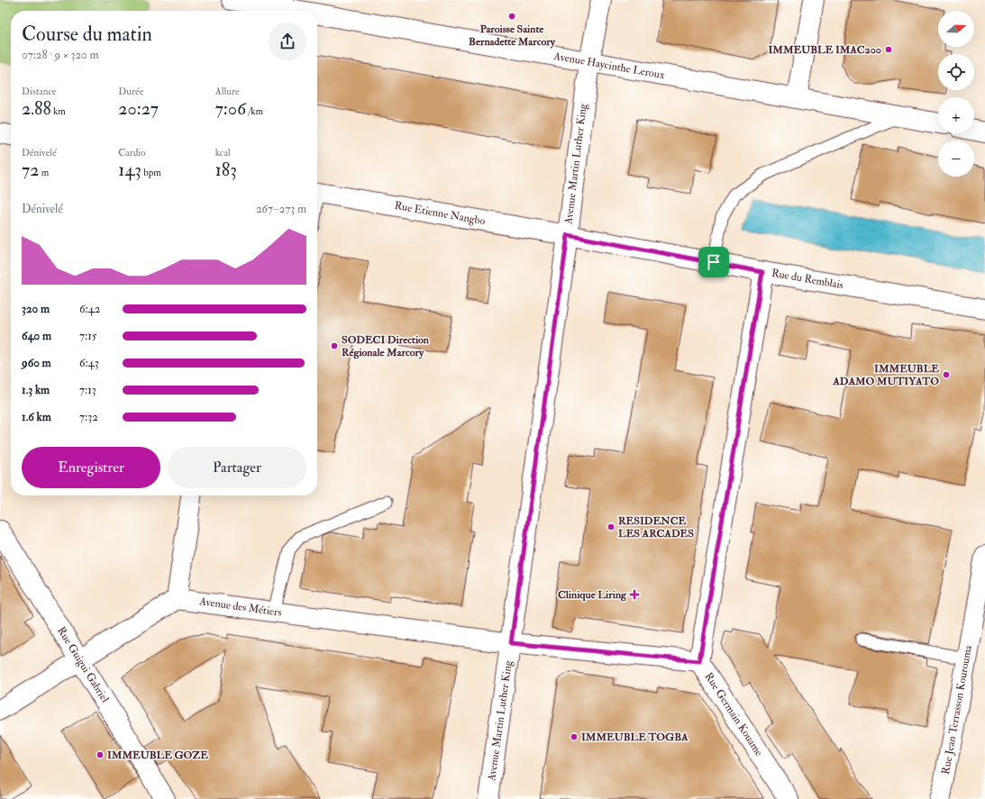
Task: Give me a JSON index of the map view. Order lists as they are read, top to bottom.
{
  "streets": {
    "street": [
      "Avenue Haycinthe Leroux",
      "Avenue Martin Luther King",
      "Rue Etienne Nangbo",
      "Rue du Remblais",
      "Avenue des Métiers",
      "Rue Guigui Gabriel",
      "Rue Jean Terrasson Kourouma",
      "Rue Germain Kouame"
    ]
  },
  "crossings": [
    ["Avenue Haycinthe Leroux", "Avenue Martin Luther King"],
    ["Avenue Martin Luther King", "Rue Etienne Nangbo"],
    ["Avenue Martin Luther King", "Rue du Remblais"],
    ["Avenue Martin Luther King", "Avenue des Métiers"],
    ["Avenue Martin Luther King", "Rue Germain Kouame"],
    ["Rue Etienne Nangbo", "Rue du Remblais"],
    ["Avenue des Métiers", "Rue Germain Kouame"]
  ],
  "places": {
    "other": [
      "Paroisse Sainte Bernadette Marcory",
      "IMMEUBLE IMAC200",
      "SODECI Direction Régionale Marcory",
      "IMMEUBLE ADAMO MUTIYATO",
      "RESIDENCE LES ARCADES",
      "IMMEUBLE TOGBA",
      "IMMEUBLE GOZE"
    ],
    "health": ["Clinique Liring"]
  },
  "north": "right",
  "page": {
    "map_buttons": ["+", "−"],
    "heading": ["Course du matin", "07:28 · 9 × 320 m"],
    "stats": [
      ["Distance", "2.88 km"],
      ["Durée", "20:27"],
      ["Allure", "7:06 /km"],
      ["Dénivelé", "72 m"],
      ["Cardio", "143 bpm"],
      ["kcal", "183"]
    ],
    "chart": ["Dénivelé", "267–273 m"],
    "list": [
      {
        "name": "320 m",
        "note": "6:42"
      },
      {
        "name": "640 m",
        "note": "7:15"
      },
      {
        "name": "960 m",
        "note": "6:43"
      },
      {
        "name": "1.3 km",
        "note": "7:13"
      },
      {
        "name": "1.6 km",
        "note": "7:32"
      }
    ],
    "buttons": ["Enregistrer", "Partager"]
  }
}
